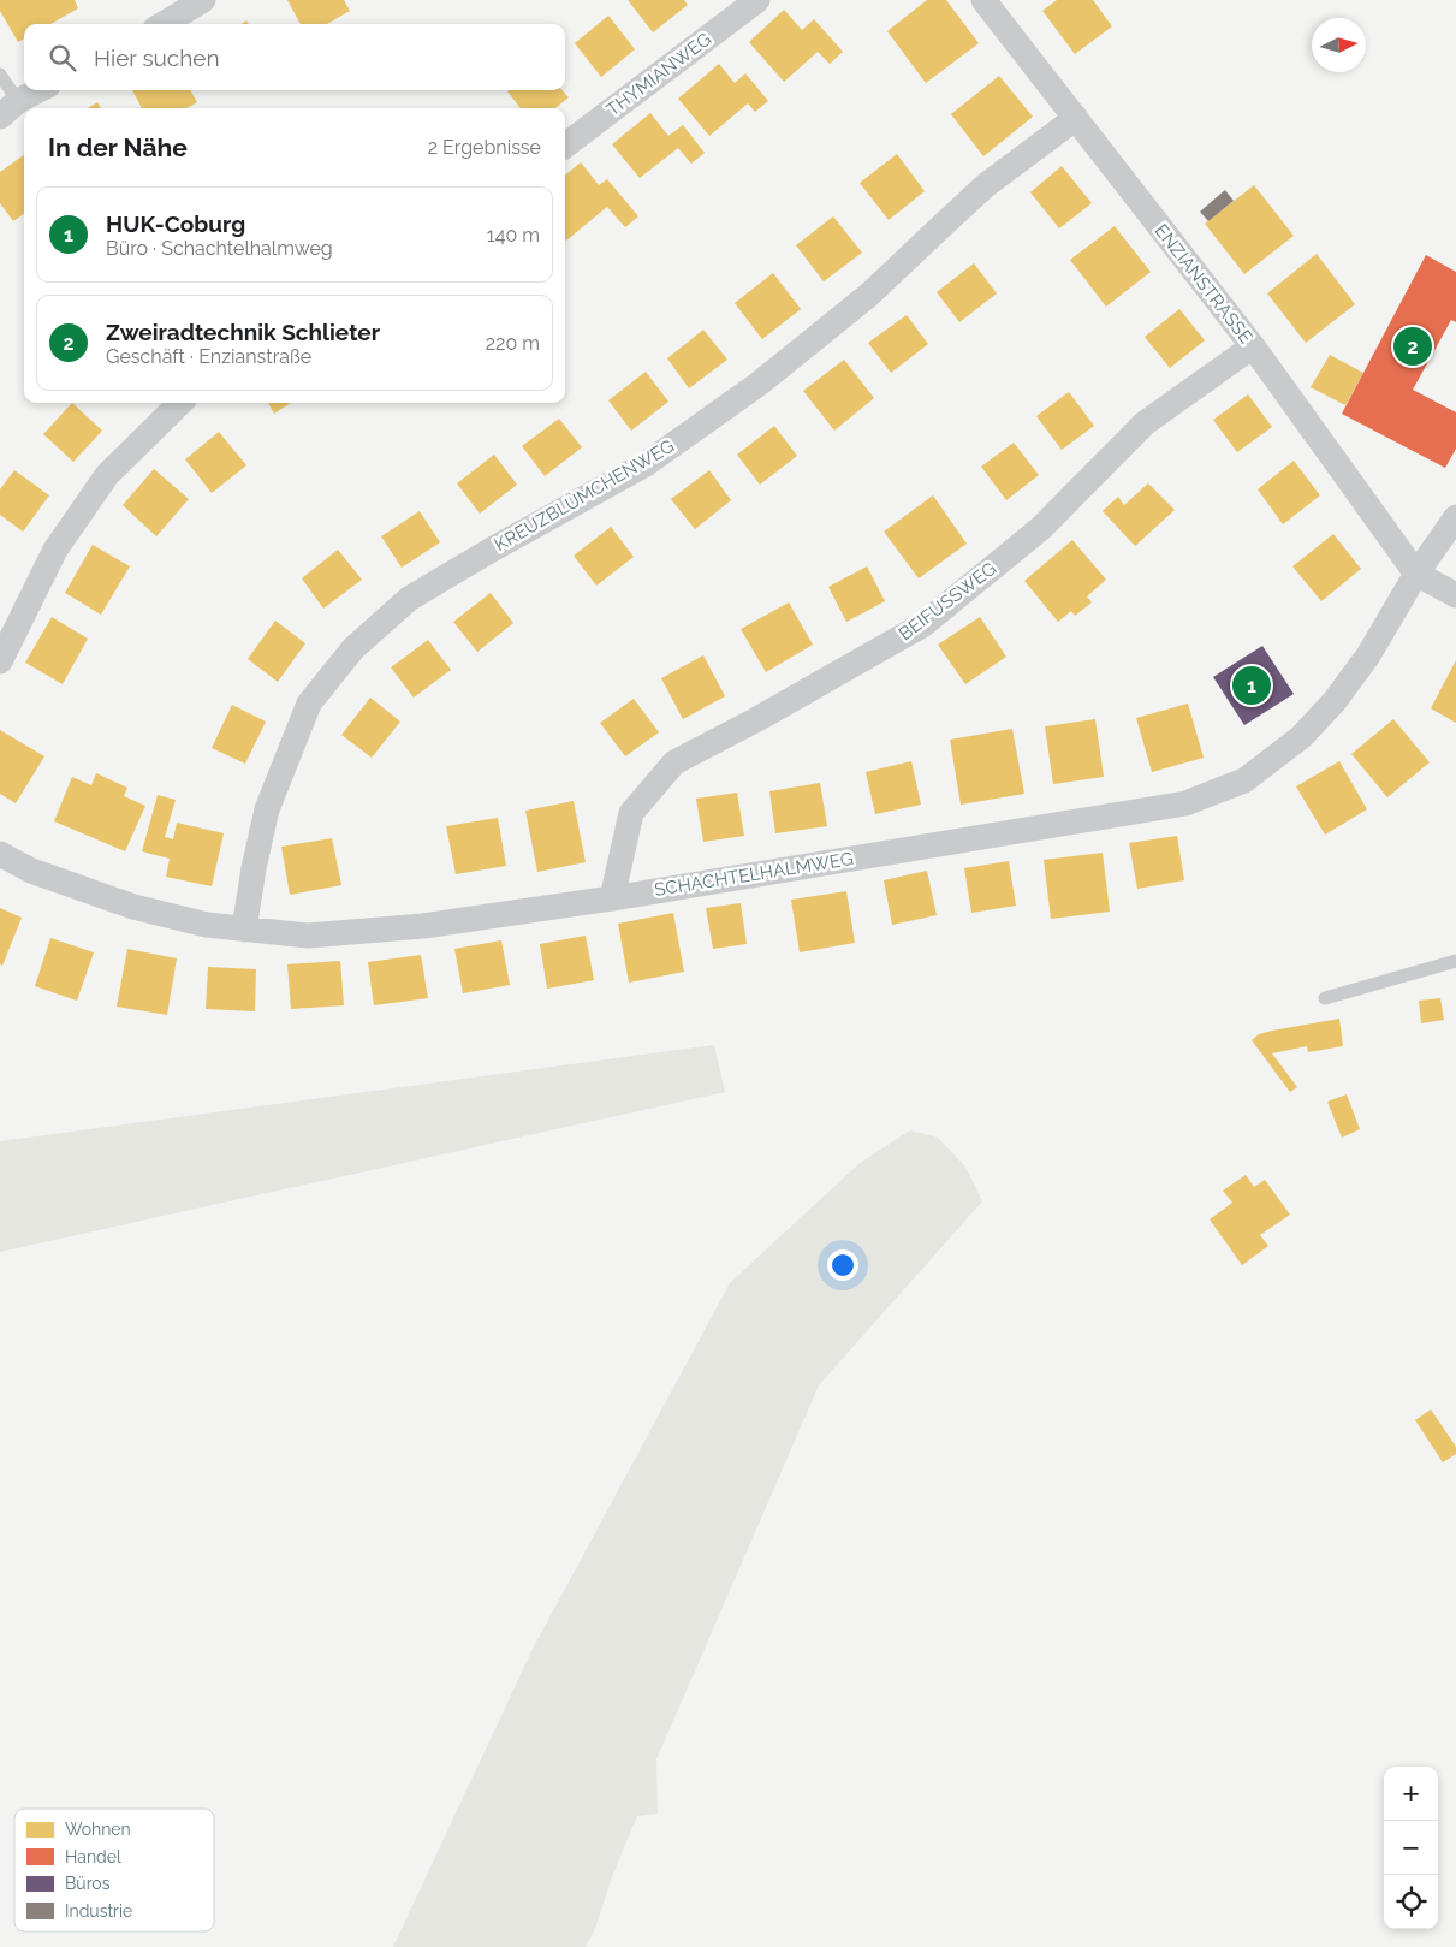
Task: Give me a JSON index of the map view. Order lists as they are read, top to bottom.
{
  "streets": {
    "street": [
      "THYMIANWEG",
      "ENZIANSTRASSE",
      "KREUZBLÜMCHENWEG",
      "BEIFUSSWEG",
      "SCHACHTELHALMWEG"
    ]
  },
  "crossings": [
    ["ENZIANSTRASSE", "KREUZBLÜMCHENWEG"],
    ["ENZIANSTRASSE", "BEIFUSSWEG"],
    ["ENZIANSTRASSE", "SCHACHTELHALMWEG"],
    ["KREUZBLÜMCHENWEG", "SCHACHTELHALMWEG"],
    ["BEIFUSSWEG", "SCHACHTELHALMWEG"]
  ],
  "legend": [
    "Wohnen",
    "Handel",
    "Büros",
    "Industrie"
  ],
  "north": "right",
  "page": {
    "search": "Hier suchen",
    "heading": ["In der Nähe", "2 Ergebnisse"],
    "list": [
      {
        "mark": "1",
        "name": "HUK-Coburg",
        "note": "Büro · Schachtelhalmweg",
        "value": "140 m"
      },
      {
        "mark": "2",
        "name": "Zweiradtechnik Schlieter",
        "note": "Geschäft · Enzianstraße",
        "value": "220 m"
      }
    ],
    "pins": ["2", "1"],
    "map_buttons": ["+", "−"]
  }
}
